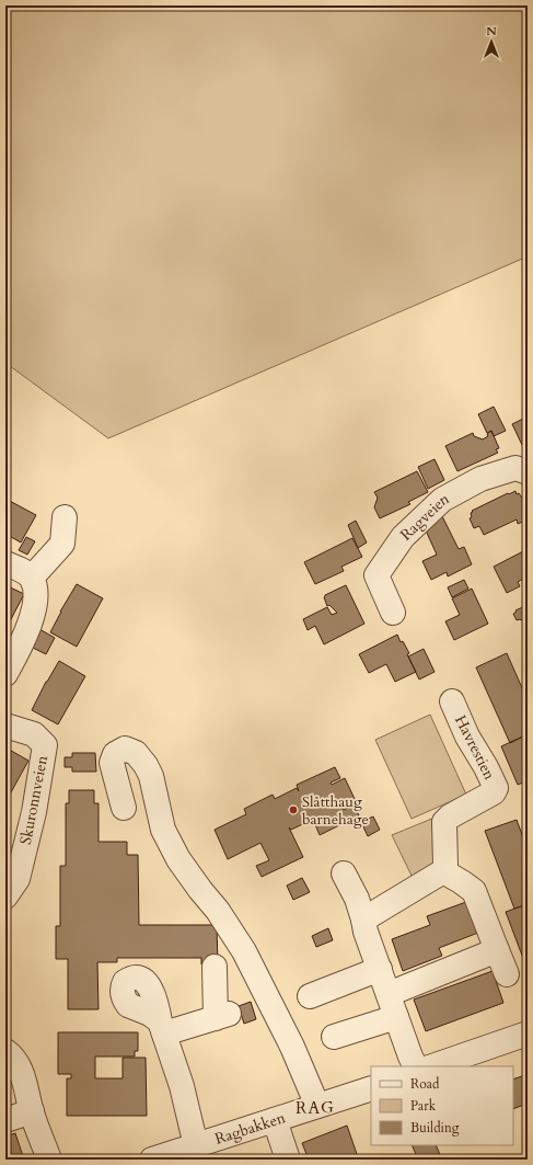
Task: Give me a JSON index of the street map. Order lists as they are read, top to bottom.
{
  "streets": {
    "street": [
      "Ragveien",
      "Havrestien",
      "Skuronnveien",
      "Ragbakken"
    ]
  },
  "districts": ["RAG"],
  "places": ["Slåtthaug barnehage"],
  "legend": ["Road", "Park", "Building"],
  "north": "top"
}
